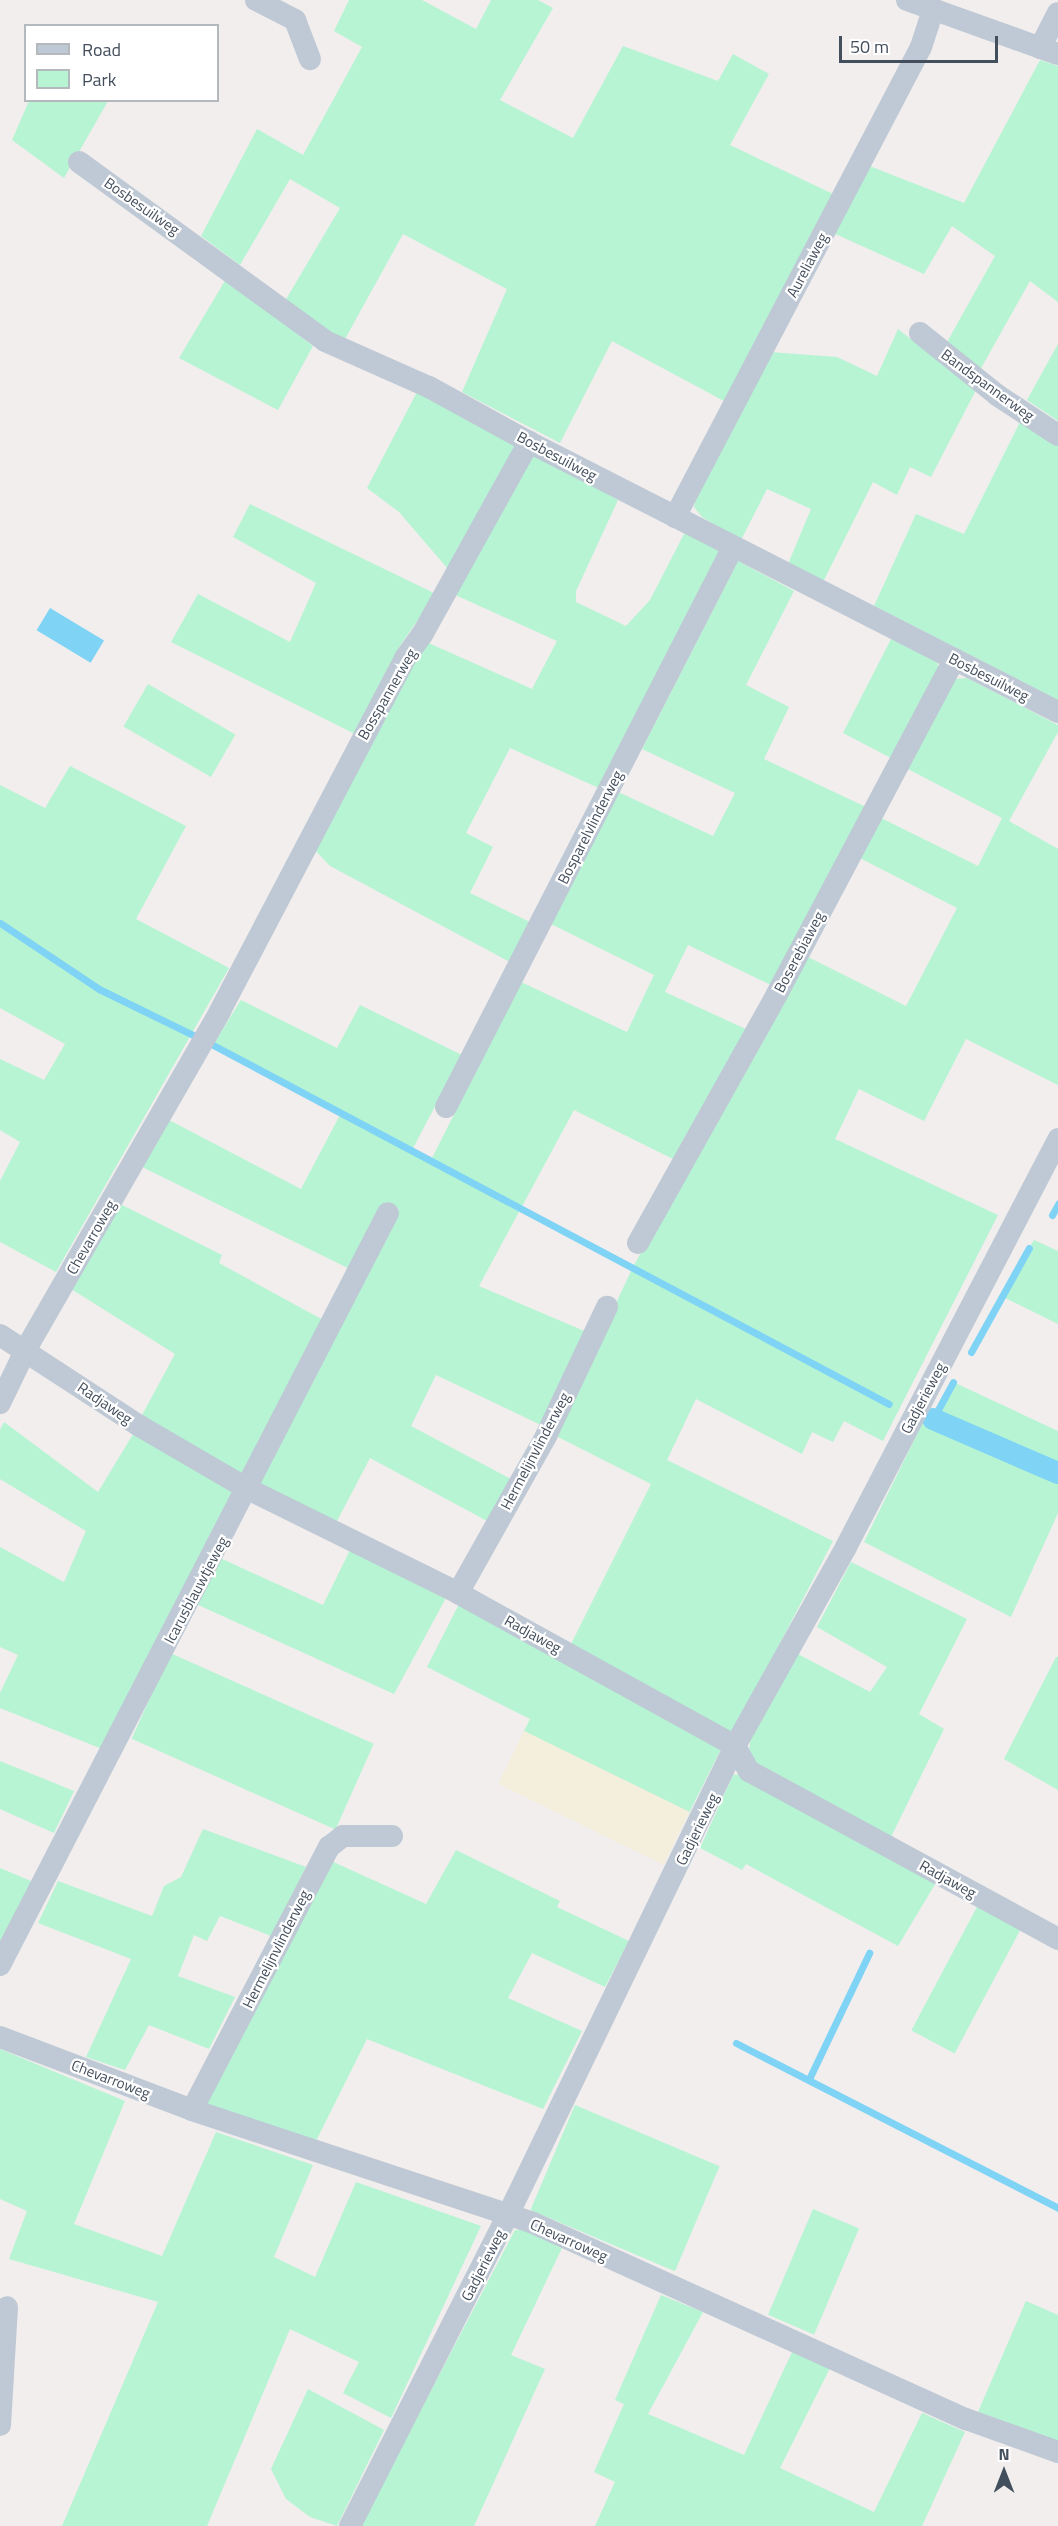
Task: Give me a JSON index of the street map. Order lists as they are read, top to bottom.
{
  "streets": {
    "street": [
      "Bosbesuilweg",
      "Aureliaweg",
      "Bandspannerweg",
      "Bosspannerweg",
      "Bosparelvlinderweg",
      "Boserebiaweg",
      "Chevarroweg",
      "Gadjerieweg",
      "Radjaweg",
      "Hermelijnvlinderweg",
      "Icarusblauwtjeweg"
    ]
  },
  "crossings": [
    ["Bosbesuilweg", "Aureliaweg"],
    ["Bosbesuilweg", "Bosspannerweg"],
    ["Bosbesuilweg", "Bosparelvlinderweg"],
    ["Bosbesuilweg", "Boserebiaweg"],
    ["Bosspannerweg", "Chevarroweg"],
    ["Chevarroweg", "Gadjerieweg"],
    ["Chevarroweg", "Radjaweg"],
    ["Chevarroweg", "Hermelijnvlinderweg"],
    ["Gadjerieweg", "Radjaweg"],
    ["Radjaweg", "Hermelijnvlinderweg"],
    ["Radjaweg", "Icarusblauwtjeweg"]
  ],
  "legend": ["Road", "Park"],
  "scale_bar": "50 m",
  "north": "top"
}
